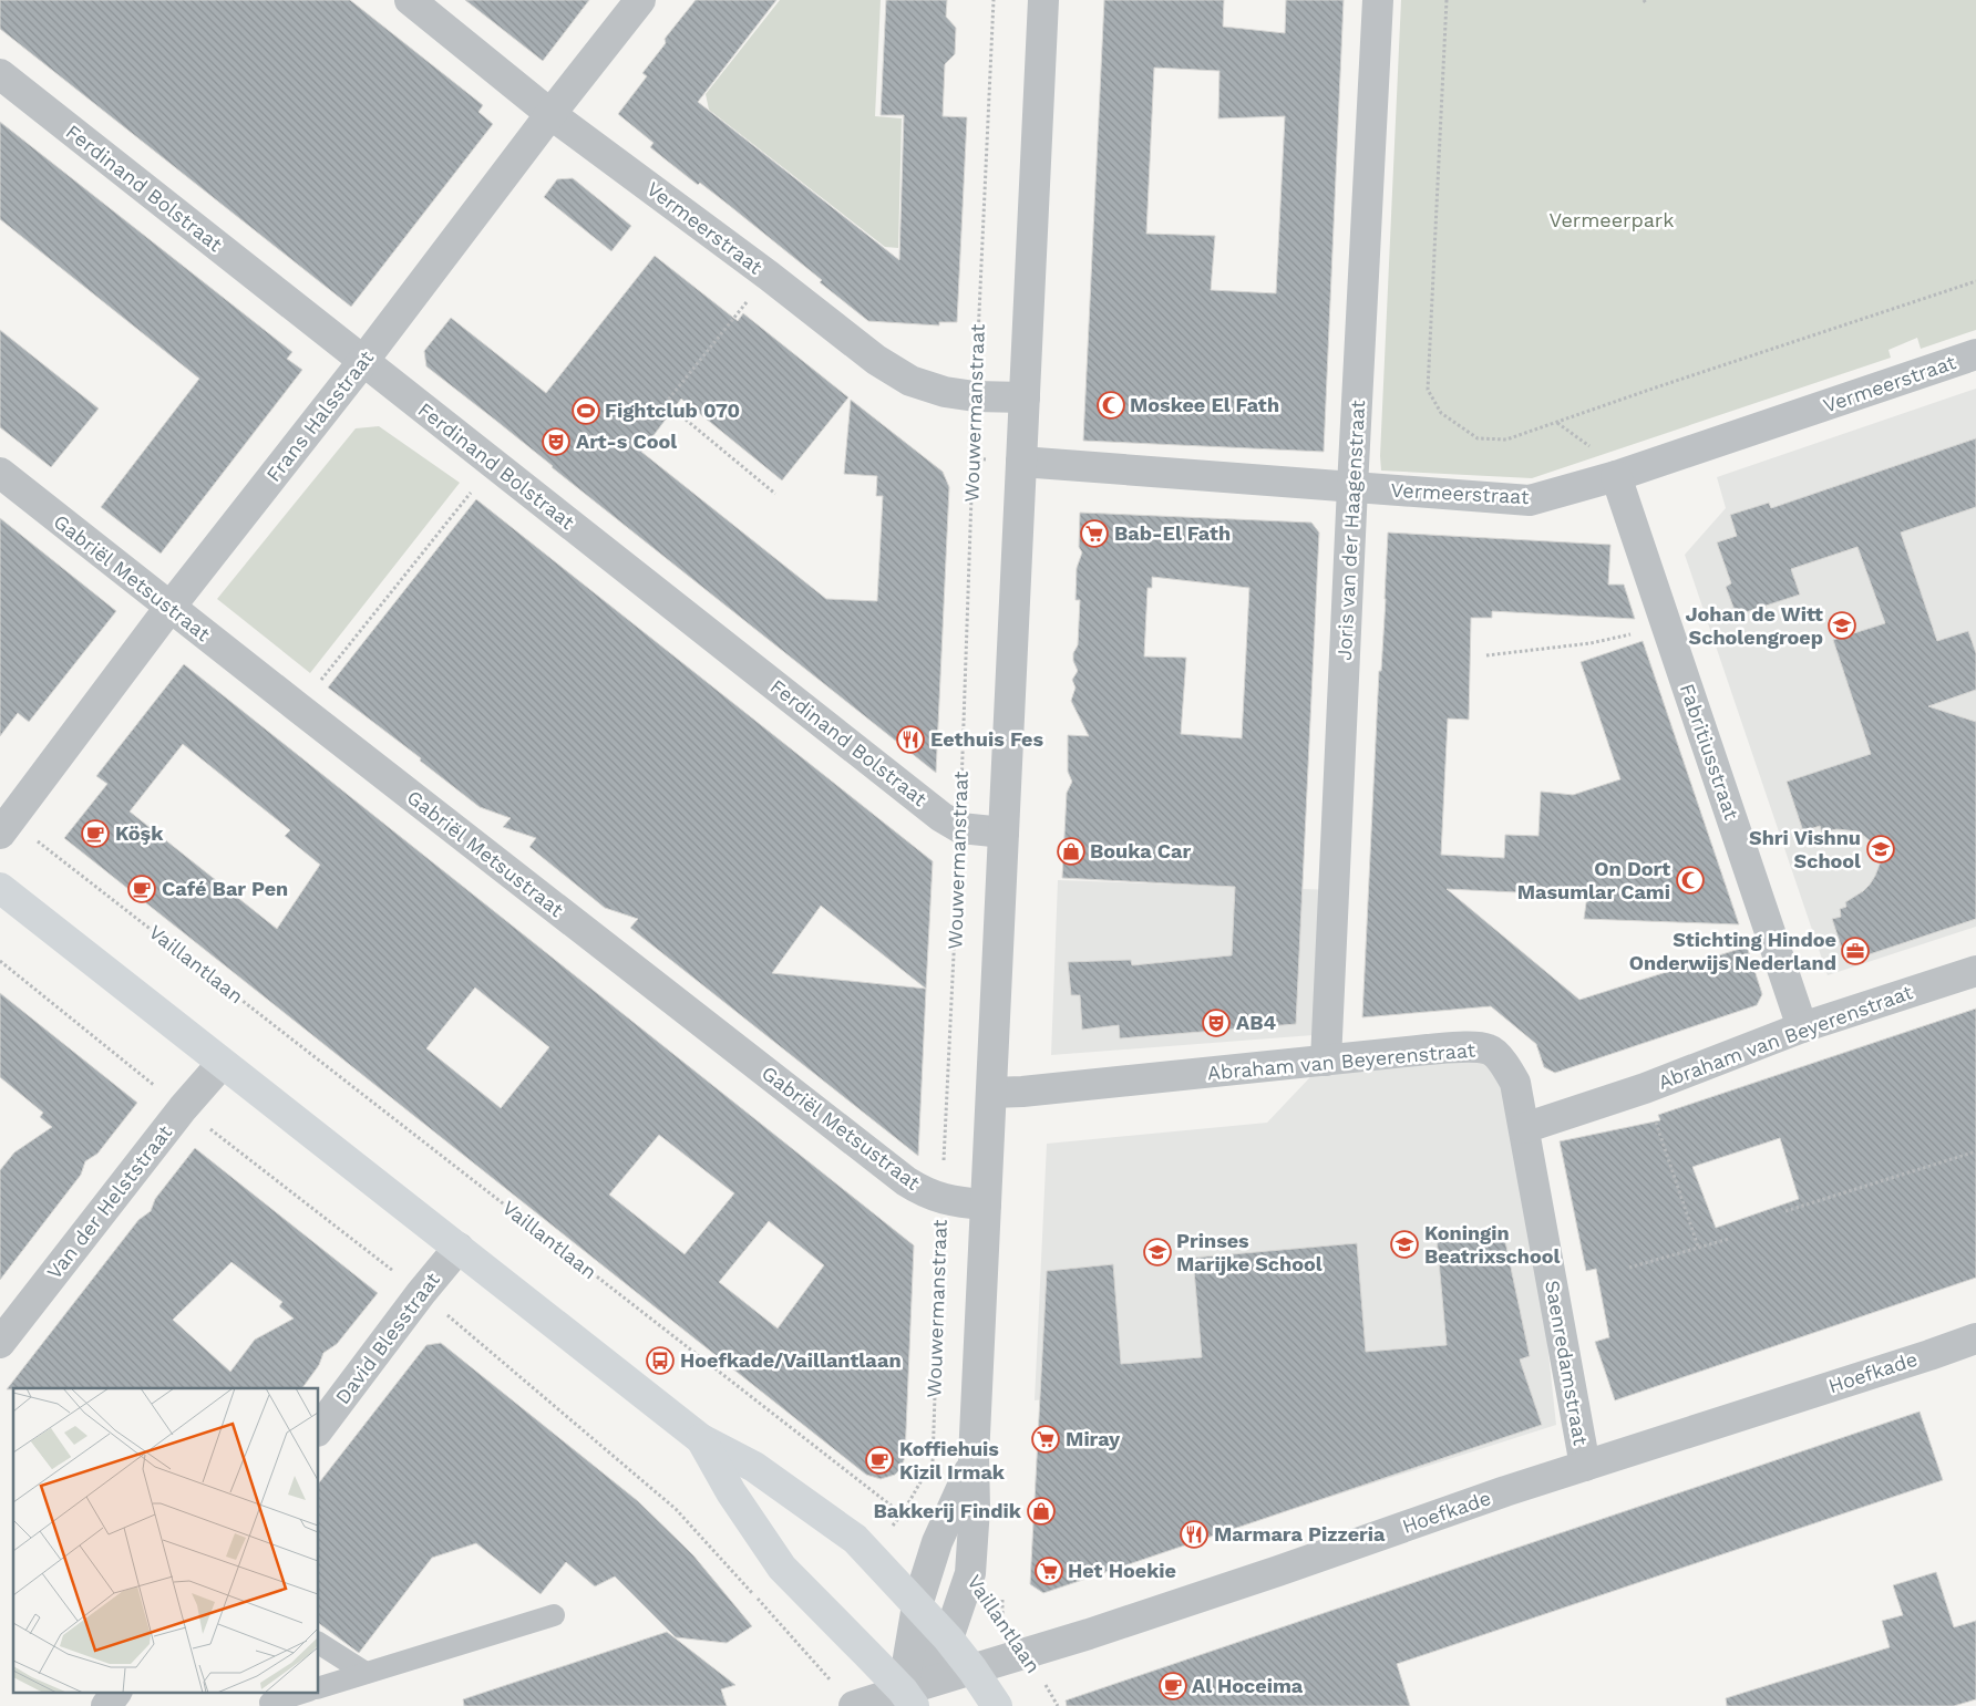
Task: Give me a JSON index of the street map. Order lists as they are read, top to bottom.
{
  "streets": {
    "street": [
      "Ferdinand Bolstraat",
      "Vermeerstraat",
      "Frans Halsstraat",
      "Joris van der Haagenstraat",
      "Gabriël Metsustraat",
      "Fabritiusstraat",
      "Abraham van Beyerenstraat",
      "Van der Helststraat",
      "David Blesstraat",
      "Saenredamstraat",
      "Hoefkade"
    ],
    "path": ["Wouwermanstraat", "Vaillantlaan"]
  },
  "crossings": [
    ["Ferdinand Bolstraat", "Wouwermanstraat"],
    ["Ferdinand Bolstraat", "Frans Halsstraat"],
    ["Vermeerstraat", "Wouwermanstraat"],
    ["Vermeerstraat", "Frans Halsstraat"],
    ["Vermeerstraat", "Joris van der Haagenstraat"],
    ["Vermeerstraat", "Fabritiusstraat"],
    ["Wouwermanstraat", "Gabriël Metsustraat"],
    ["Frans Halsstraat", "Gabriël Metsustraat"],
    ["Frans Halsstraat", "Vaillantlaan"],
    ["Joris van der Haagenstraat", "Abraham van Beyerenstraat"],
    ["Fabritiusstraat", "Abraham van Beyerenstraat"],
    ["Vaillantlaan", "Hoefkade"],
    ["Abraham van Beyerenstraat", "Saenredamstraat"],
    ["Saenredamstraat", "Hoefkade"]
  ],
  "parks": ["Vermeerpark"],
  "places": {
    "mosque": ["Moskee El Fath", "On Dort Masumlar Cami"],
    "sports": ["Fightclub 070"],
    "theatre": ["Art-s Cool", "AB4"],
    "supermarket": ["Bab-El Fath", "Miray", "Het Hoekie"],
    "school or university": [
      "Johan de Witt Scholengroep",
      "Shri Vishnu School",
      "Koningin Beatrixschool",
      "Prinses Marijke School"
    ],
    "restaurant": ["Eethuis Fes", "Marmara Pizzeria"],
    "cafe": [
      "Köşk",
      "Café Bar Pen",
      "Koffiehuis Kizil Irmak",
      "Al Hoceima"
    ],
    "shop": ["Bouka Car", "Bakkerij Findik"],
    "office": ["Stichting Hindoe Onderwijs Nederland"],
    "bus stop": ["Hoefkade/Vaillantlaan"]
  }
}
